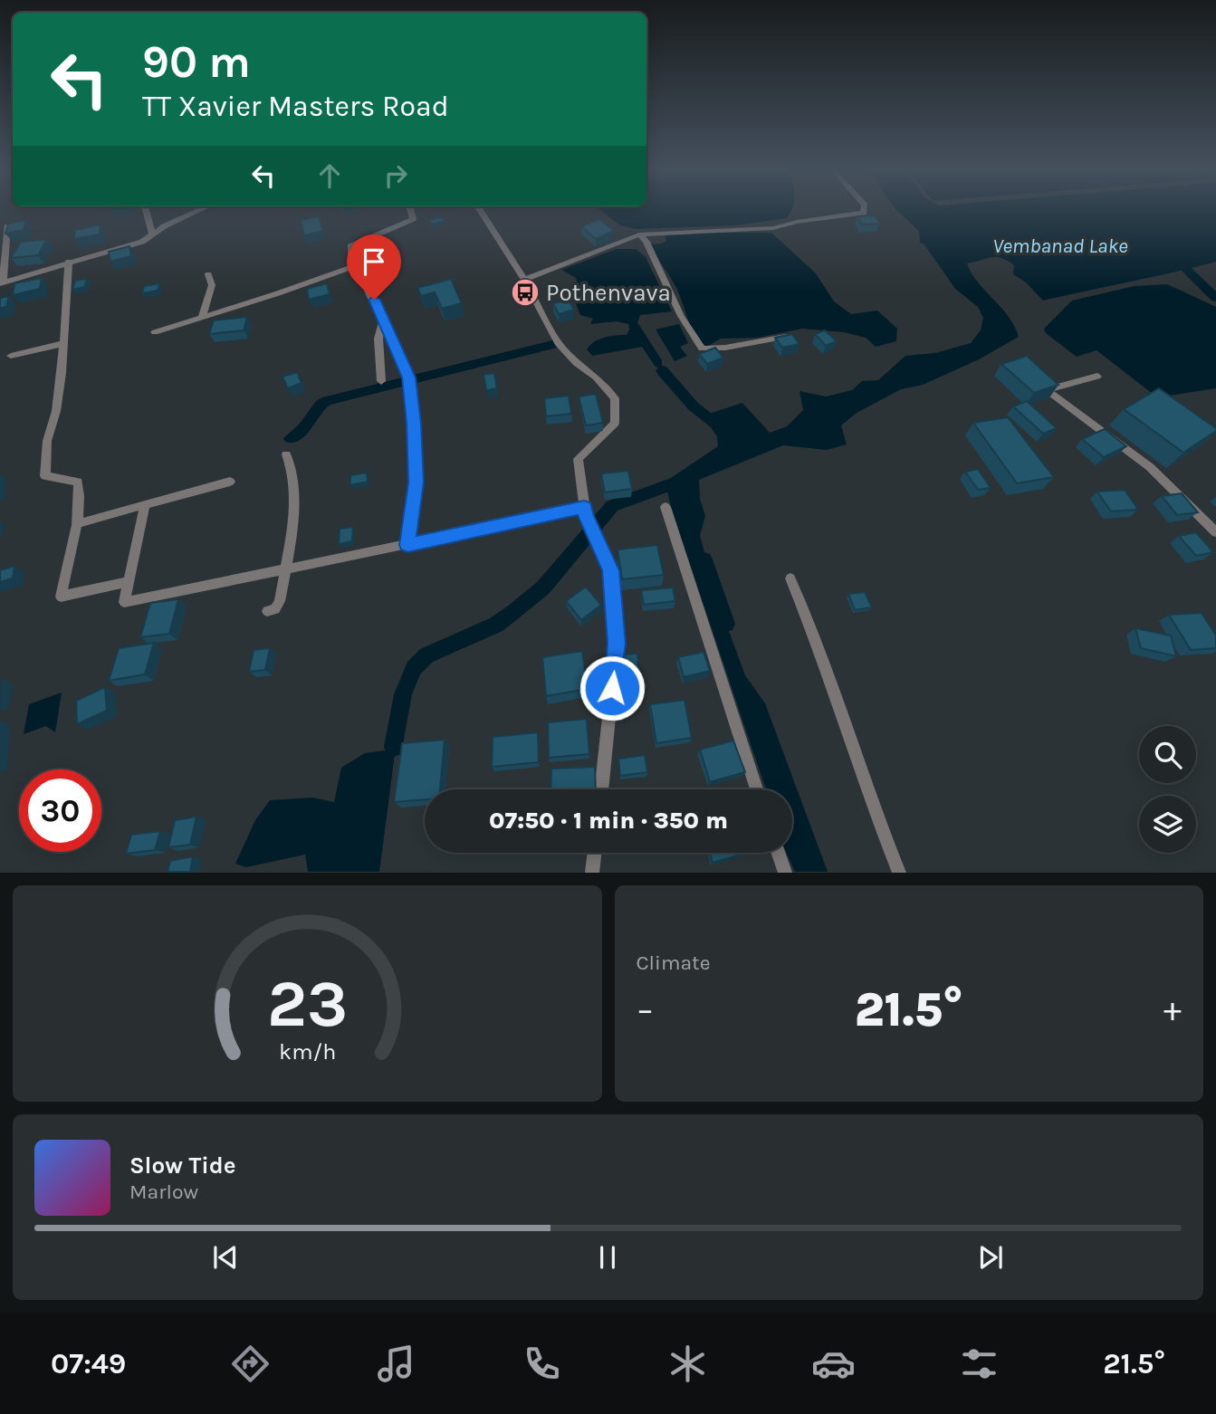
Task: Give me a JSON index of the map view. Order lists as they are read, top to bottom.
{
  "water": ["Vembanad Lake"],
  "places": {
    "bus stop": ["Pothenvava"]
  },
  "page": {
    "turn": ["90 m", "TT Xavier Masters Road"],
    "limit": "30",
    "trip": "07:50 · 1 min · 350 m",
    "tile": "Climate",
    "heat": ["−", "21.5°", "+"],
    "song": ["Slow Tide", "Marlow"],
    "tabs": ["07:49", "21.5°"],
    "gauge": ["23", "km/h"]
  }
}
